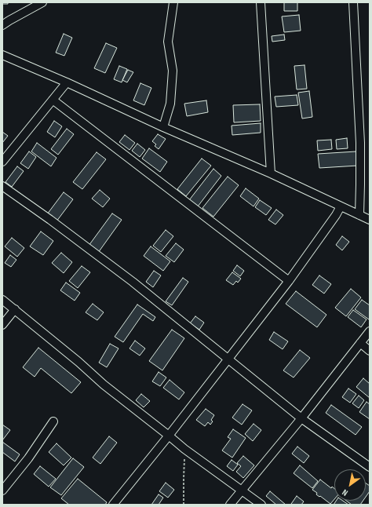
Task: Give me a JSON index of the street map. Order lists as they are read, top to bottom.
{
  "north": "bottom left"
}
